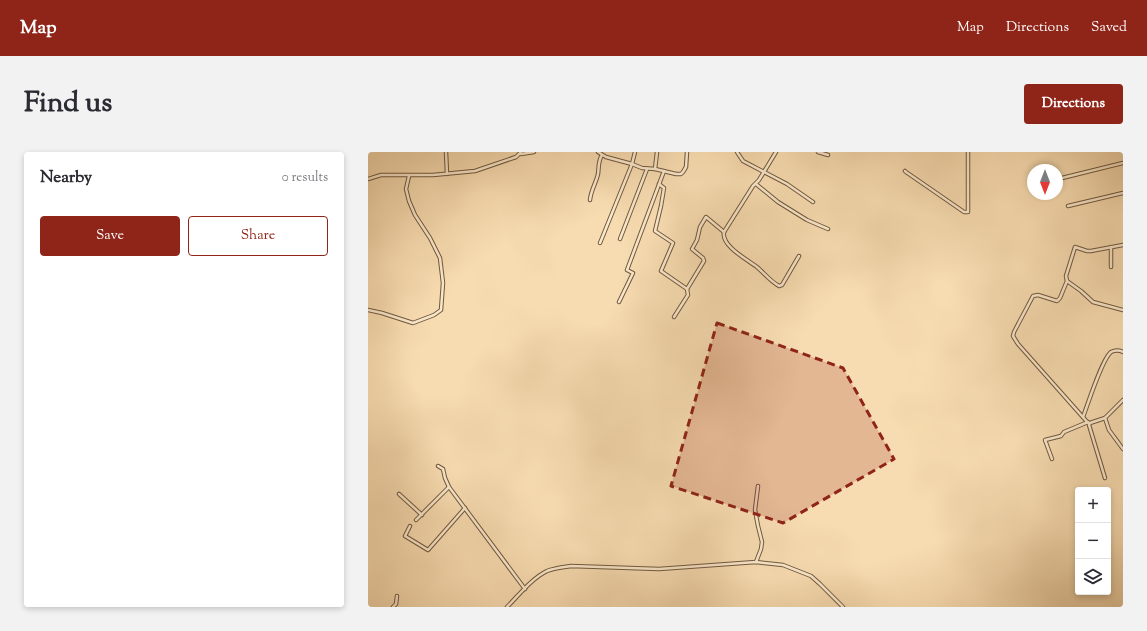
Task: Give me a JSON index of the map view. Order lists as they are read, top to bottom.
{
  "north": "bottom",
  "page": {
    "header": "Map",
    "nav": ["Map", "Directions", "Saved"],
    "title": "Find us",
    "buttons": [
      "Directions",
      ["Save", "Share"]
    ],
    "heading": ["Nearby", "0 results"],
    "map_buttons": ["+", "−"]
  }
}
